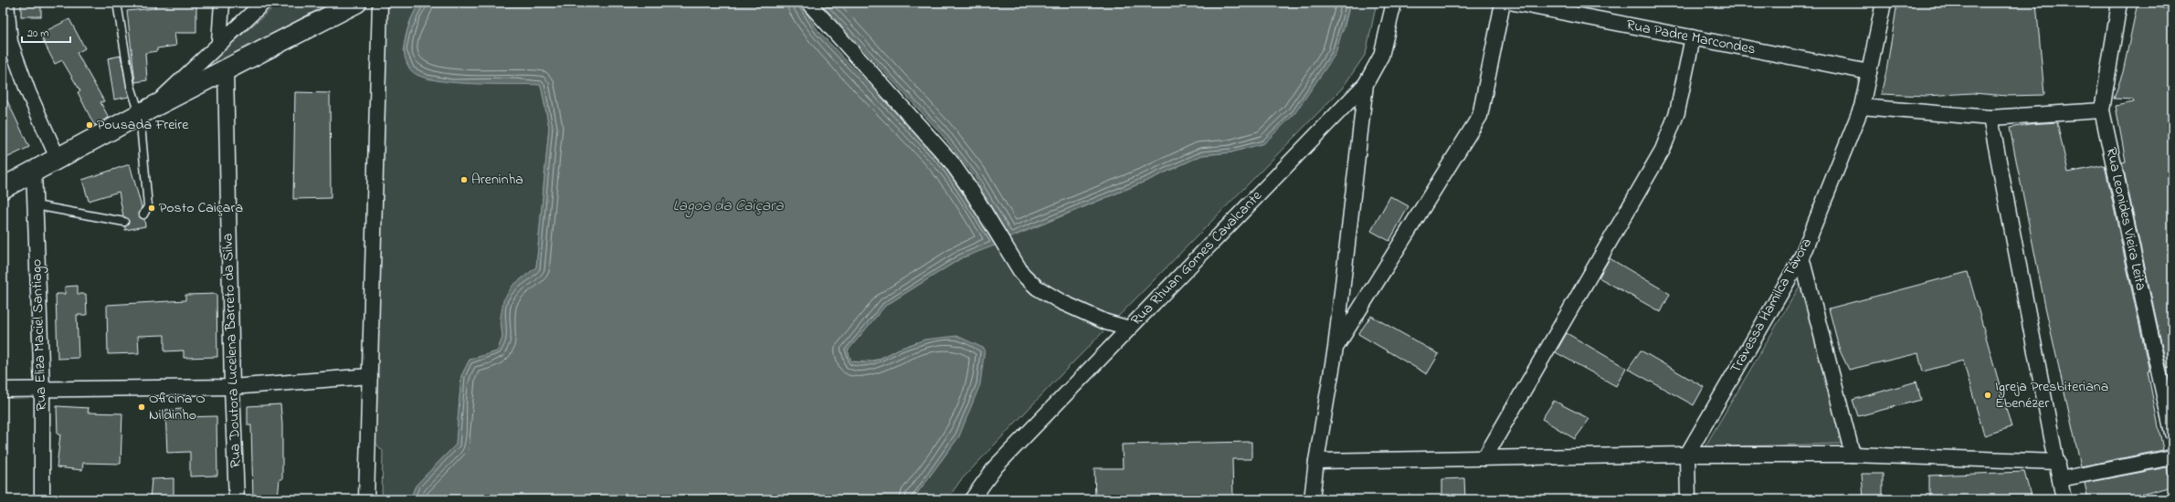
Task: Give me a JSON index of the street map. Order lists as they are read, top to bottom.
{
  "streets": {
    "street": [
      "Rua Padre Marcondes",
      "Rua Leonides Vieira Leita",
      "Rua Rhuan Gomes Cavalcante",
      "Travessa Hamilca Távora",
      "Rua Eliza Maciel Santiago",
      "Rua Doutora Lucelena Barreto da Silva"
    ]
  },
  "crossings": [
    ["Rua Padre Marcondes", "Travessa Hamilca Távora"]
  ],
  "water": ["Lagoa da Caiçara"],
  "places": [
    "Pousada Freire",
    "Areninha",
    "Posto Caiçara",
    "Igreja Presbiteriana Ebenézer",
    "Oficina O Nildinho"
  ],
  "scale_bar": "20 m"
}
